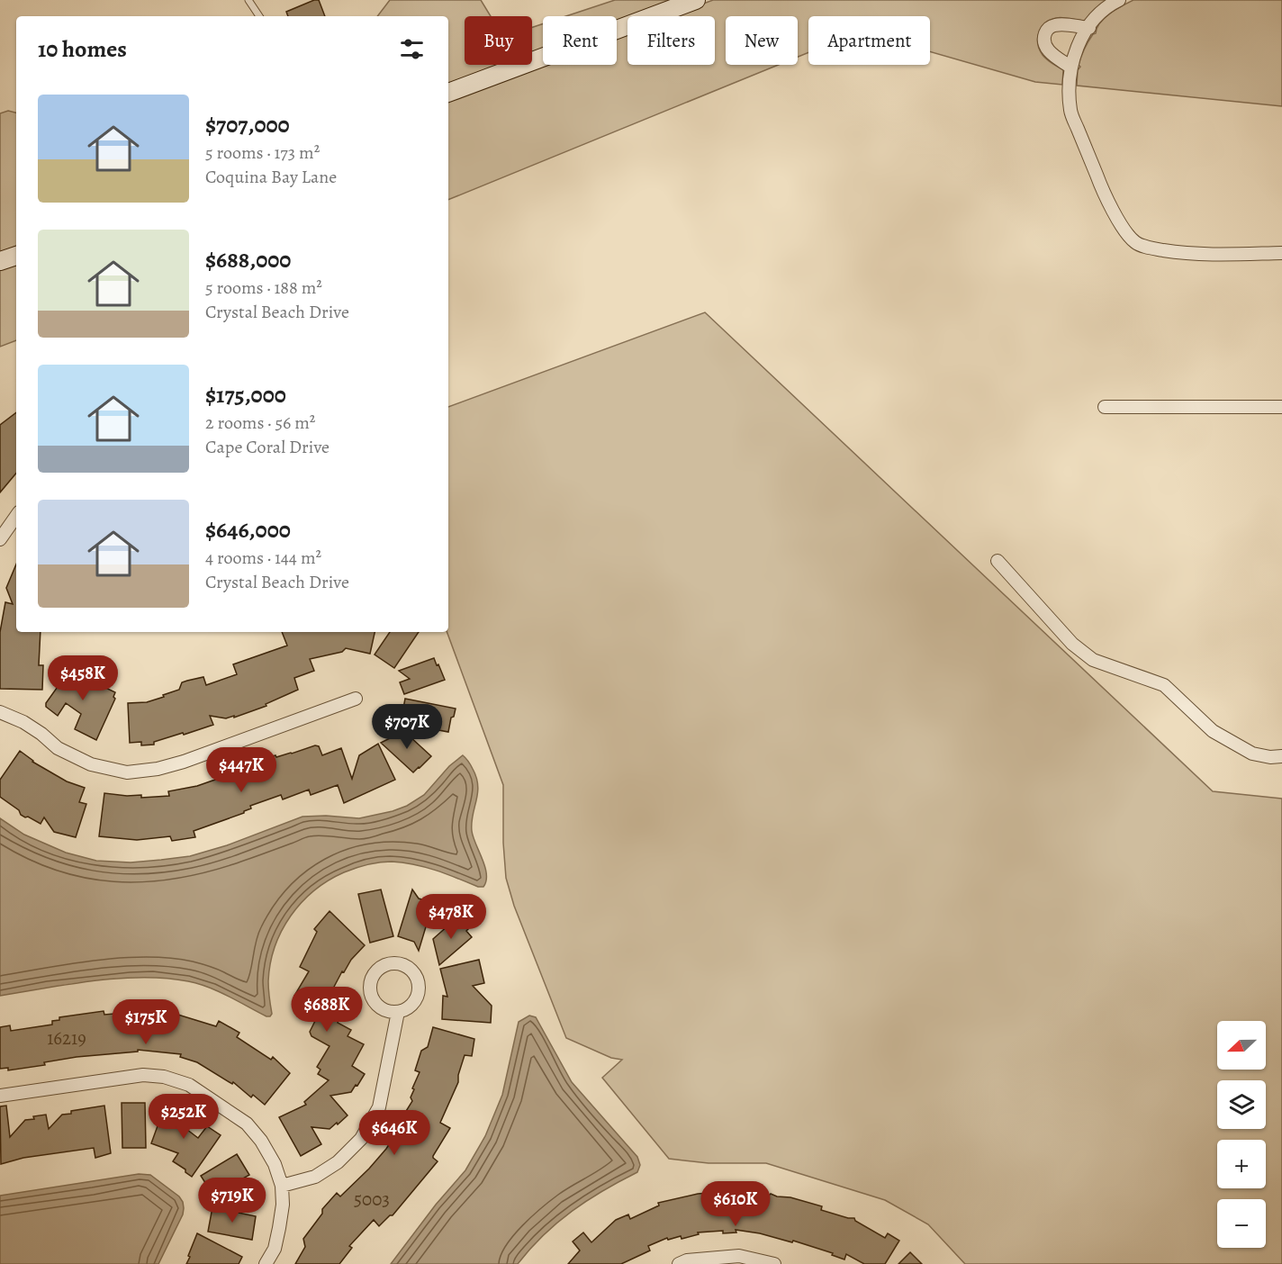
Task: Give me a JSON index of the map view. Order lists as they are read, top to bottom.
{
  "house_numbers": ["16219", "5003"],
  "north": "left",
  "page": {
    "chip": [
      "Buy",
      "Rent",
      "Filters",
      "New",
      "Apartment"
    ],
    "heading": "10 homes",
    "list": [
      {
        "name": "$707,000",
        "note": "5 rooms · 173 m² · Coquina Bay Lane"
      },
      {
        "name": "$688,000",
        "note": "5 rooms · 188 m² · Crystal Beach Drive"
      },
      {
        "name": "$175,000",
        "note": "2 rooms · 56 m² · Cape Coral Drive"
      },
      {
        "name": "$646,000",
        "note": "4 rooms · 144 m² · Crystal Beach Drive"
      }
    ],
    "price": [
      "$458K",
      "$707K",
      "$447K",
      "$478K",
      "$688K",
      "$175K",
      "$252K",
      "$646K",
      "$719K",
      "$610K"
    ],
    "map_buttons": ["+", "−"]
  }
}
